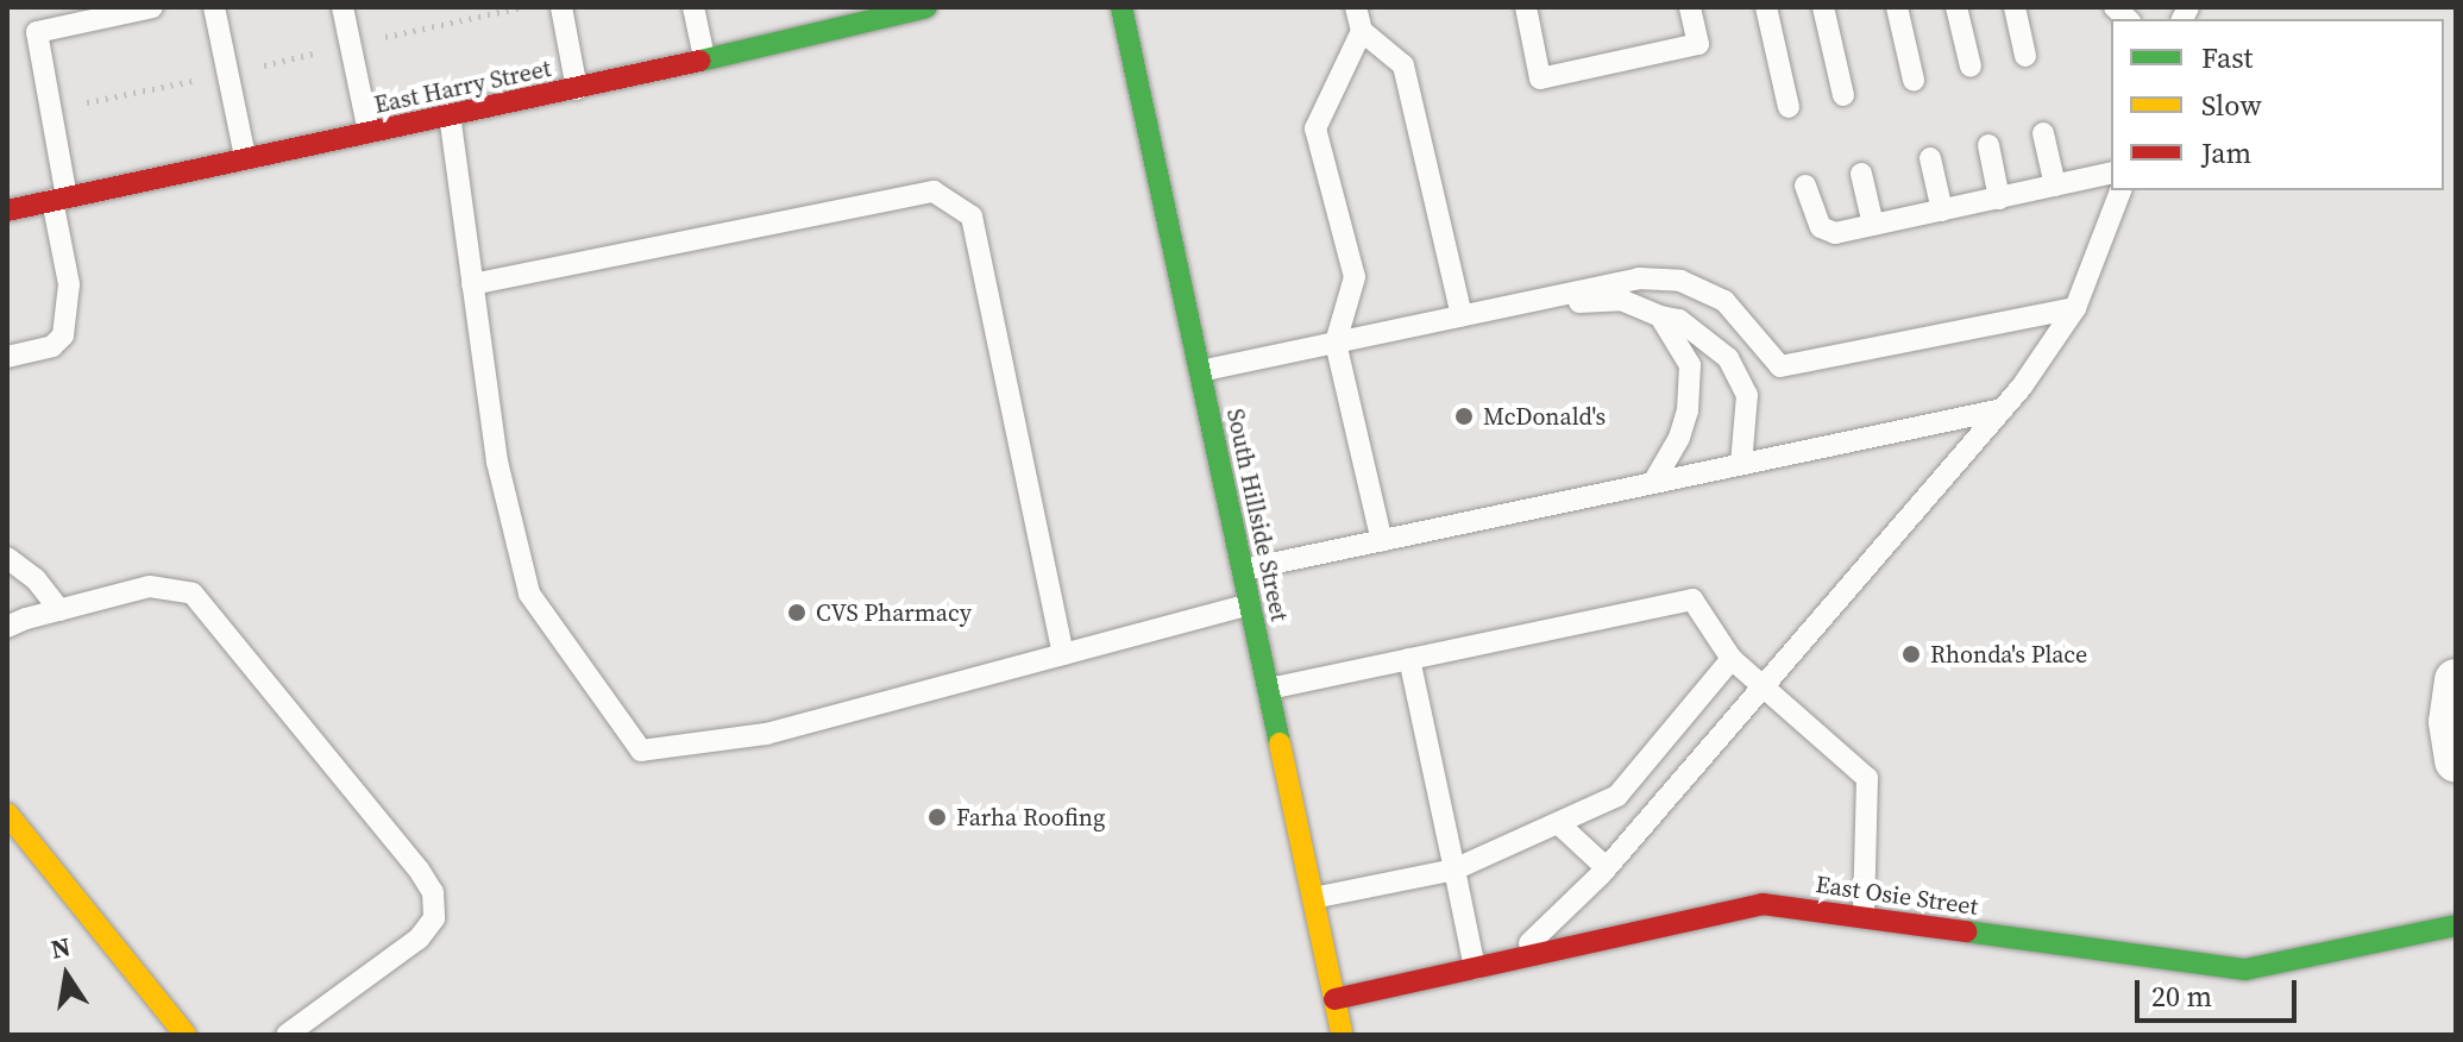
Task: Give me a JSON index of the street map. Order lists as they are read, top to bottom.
{
  "streets": {
    "main road": ["East Harry Street", "South Hillside Street", "East Osie Street"]
  },
  "crossings": [
    ["South Hillside Street", "East Osie Street"]
  ],
  "places": [
    "McDonald's",
    "CVS Pharmacy",
    "Rhonda's Place",
    "Farha Roofing"
  ],
  "legend": ["Fast", "Slow", "Jam"],
  "scale_bar": "20 m",
  "north": "top"
}
